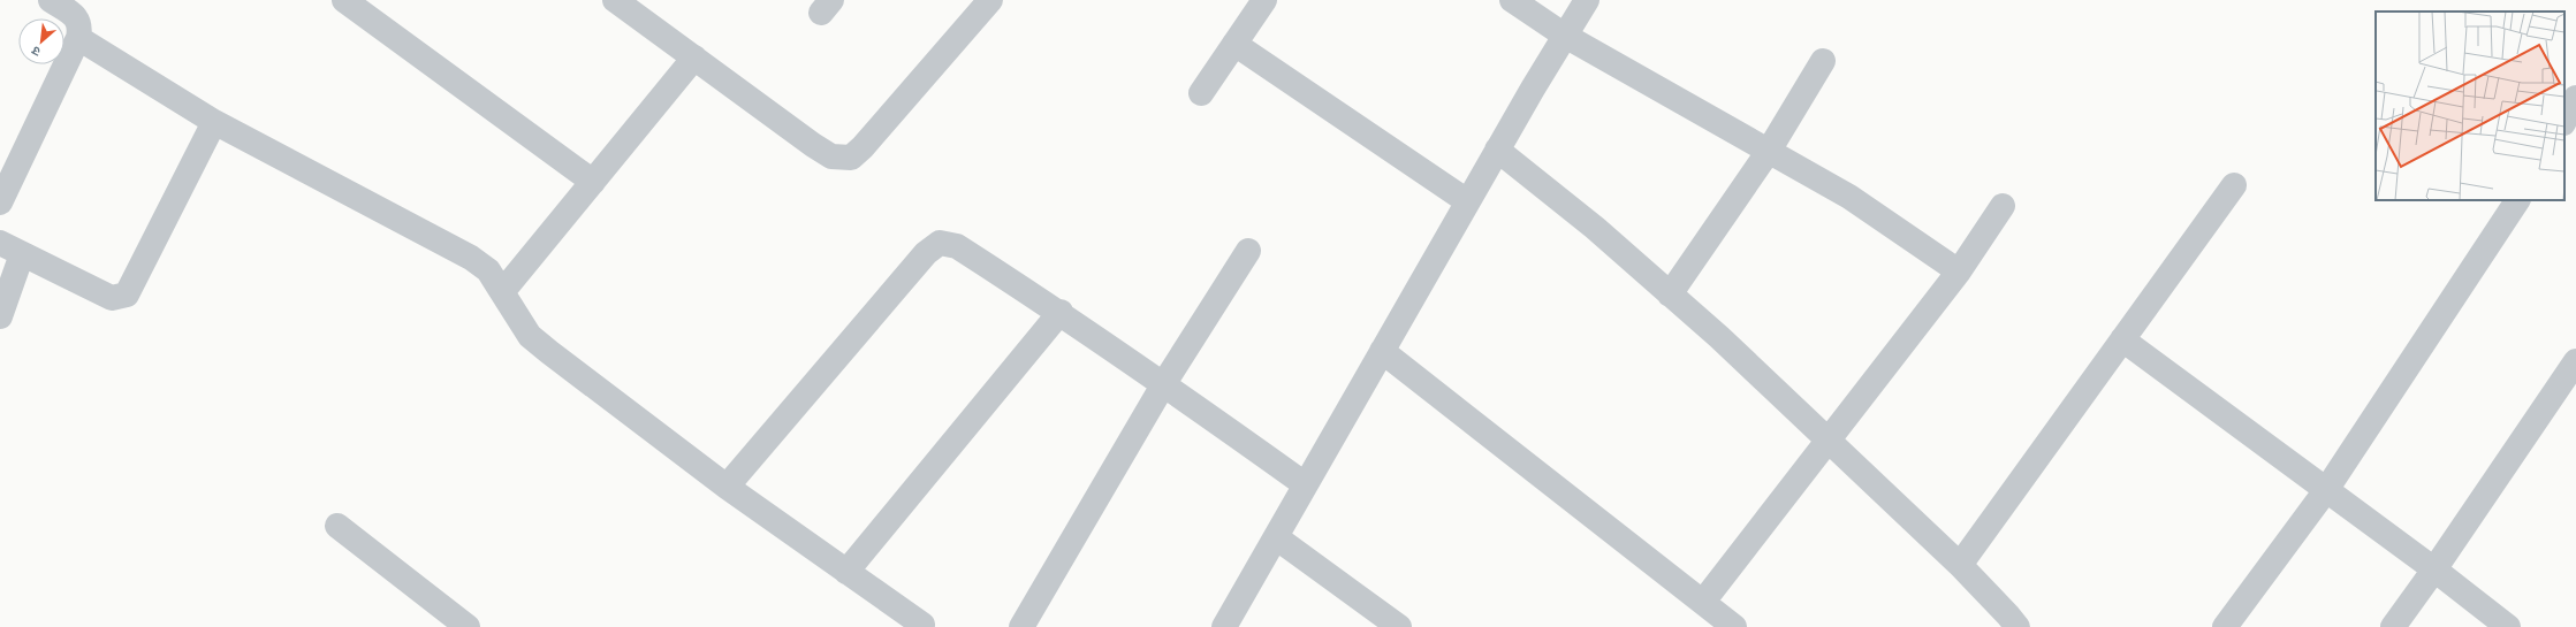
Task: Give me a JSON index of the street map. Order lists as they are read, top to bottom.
{
  "north": "bottom left"
}
